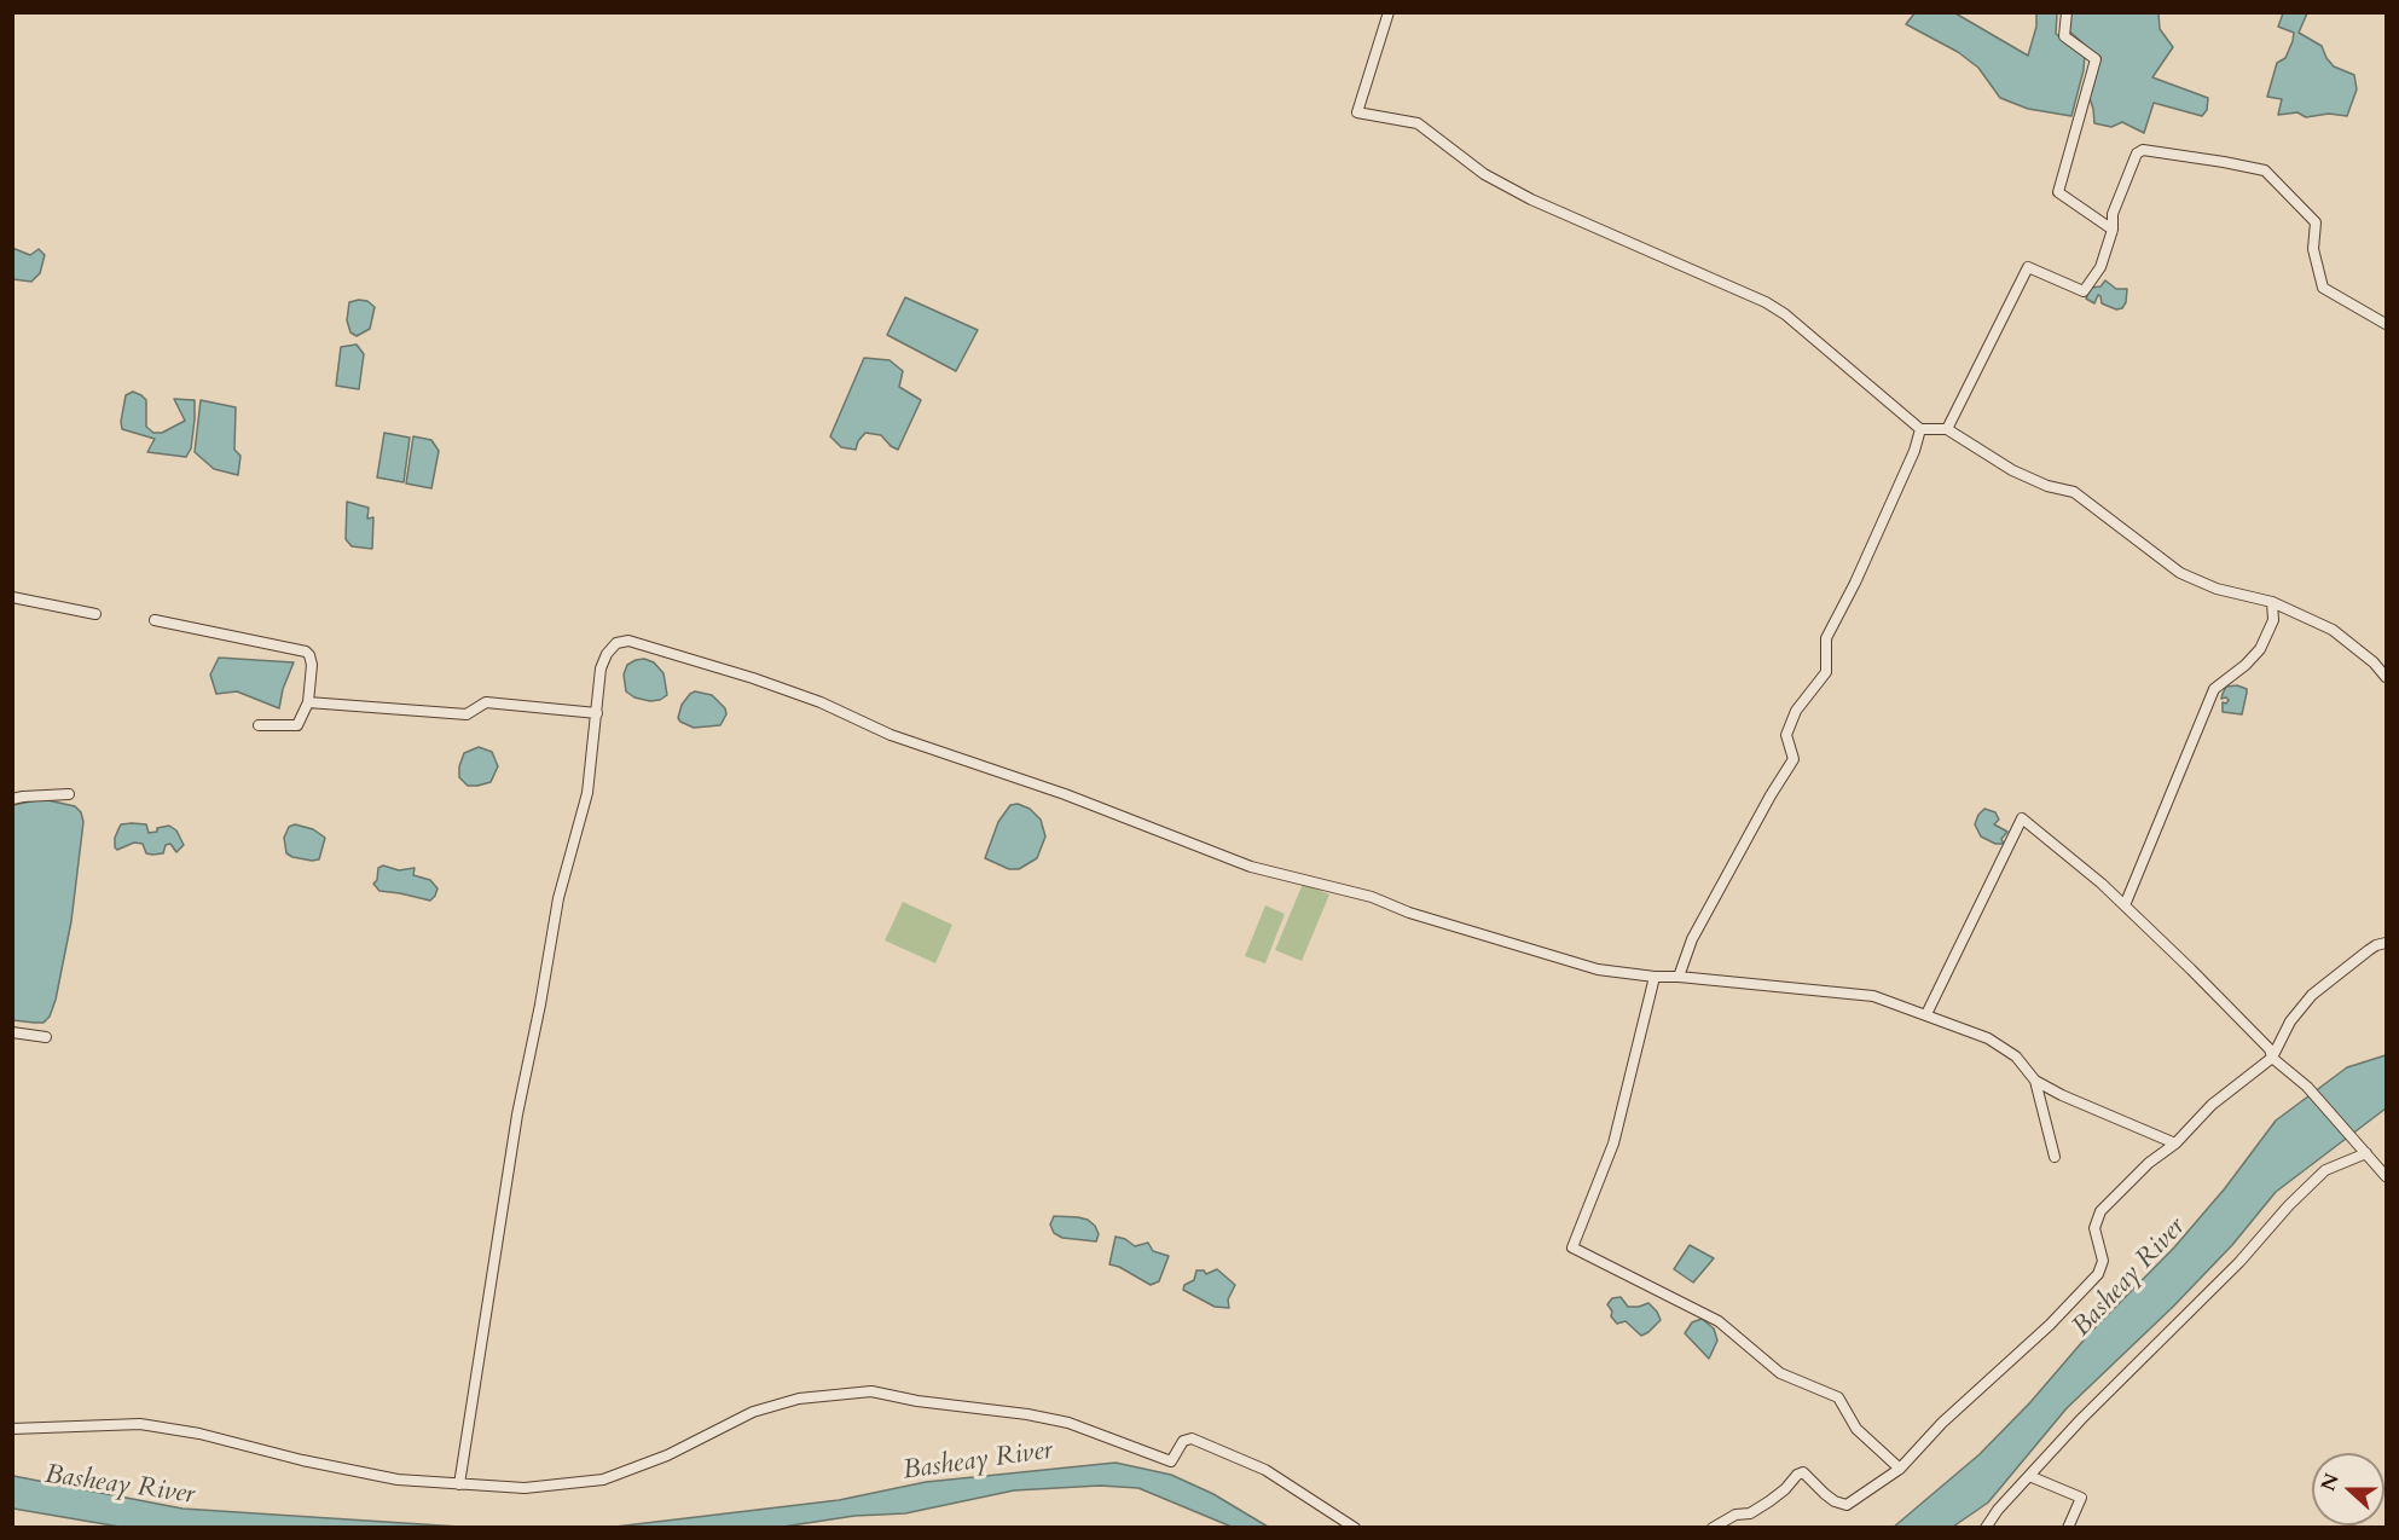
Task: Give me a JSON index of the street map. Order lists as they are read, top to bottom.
{
  "water": ["Basheay River"],
  "north": "left"
}
